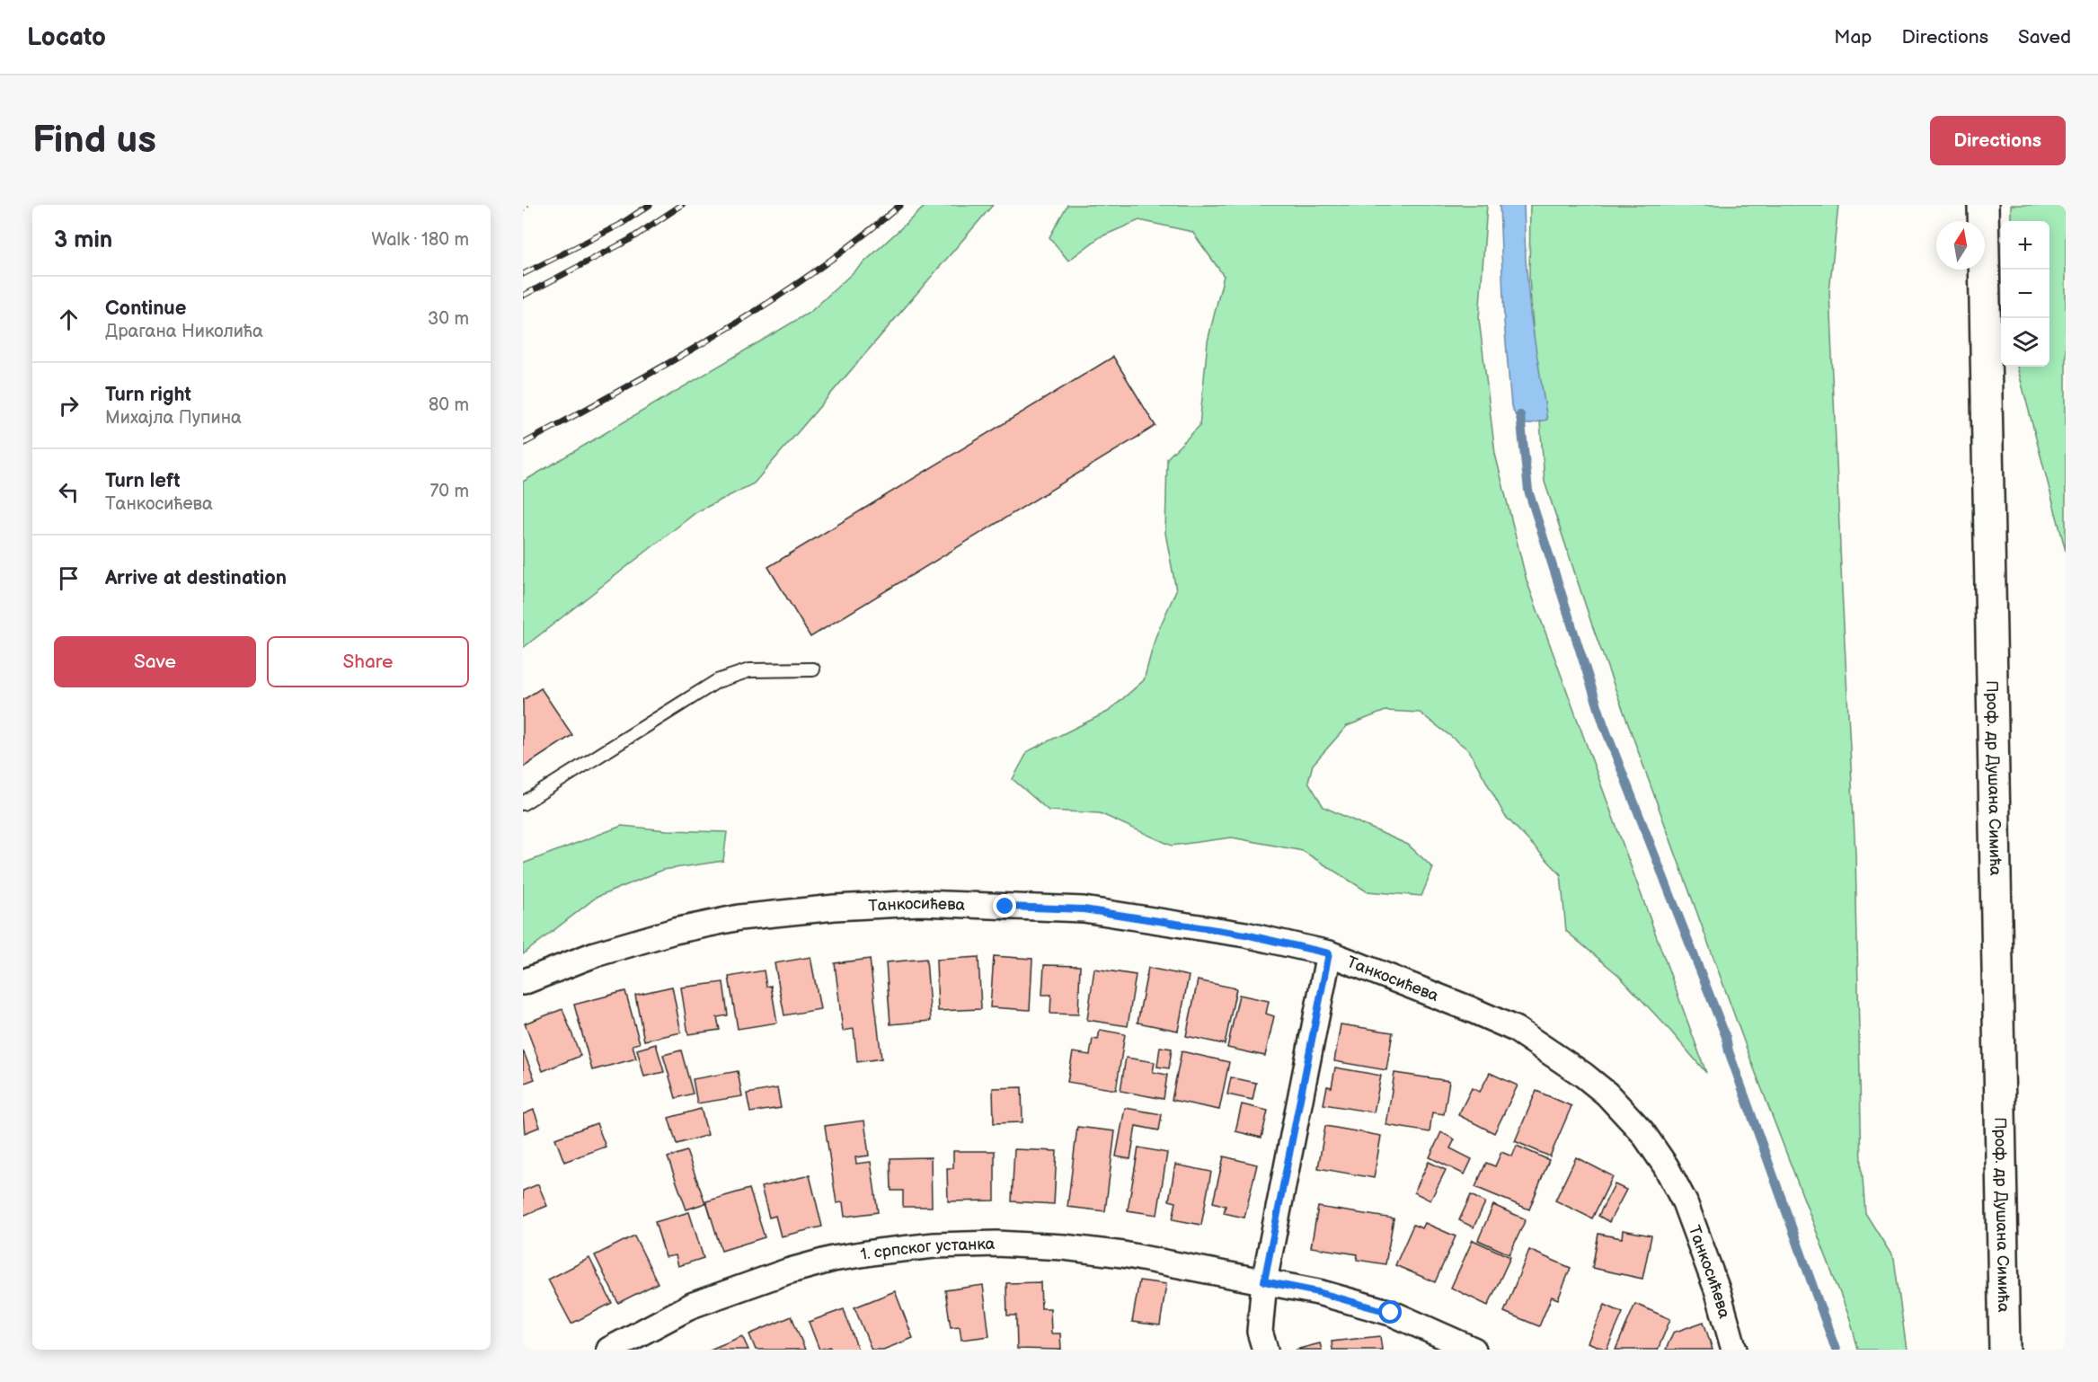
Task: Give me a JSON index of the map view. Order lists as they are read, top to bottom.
{
  "streets": {
    "street": ["Проф. др Душана Симића", "Танкосићева", "1. српског устанка"]
  },
  "north": "top",
  "page": {
    "header": "Locato",
    "nav": ["Map", "Directions", "Saved"],
    "buttons": [
      "Directions",
      ["Save", "Share"]
    ],
    "title": "Find us",
    "heading": ["3 min", "Walk · 180 m"],
    "map_buttons": ["+", "−"],
    "list": [
      ["Continue", "Драгана Николића", "30 m"],
      ["Turn right", "Михајла Пупина", "80 m"],
      ["Turn left", "Танкосићева", "70 m"],
      "Arrive at destination"
    ]
  }
}
